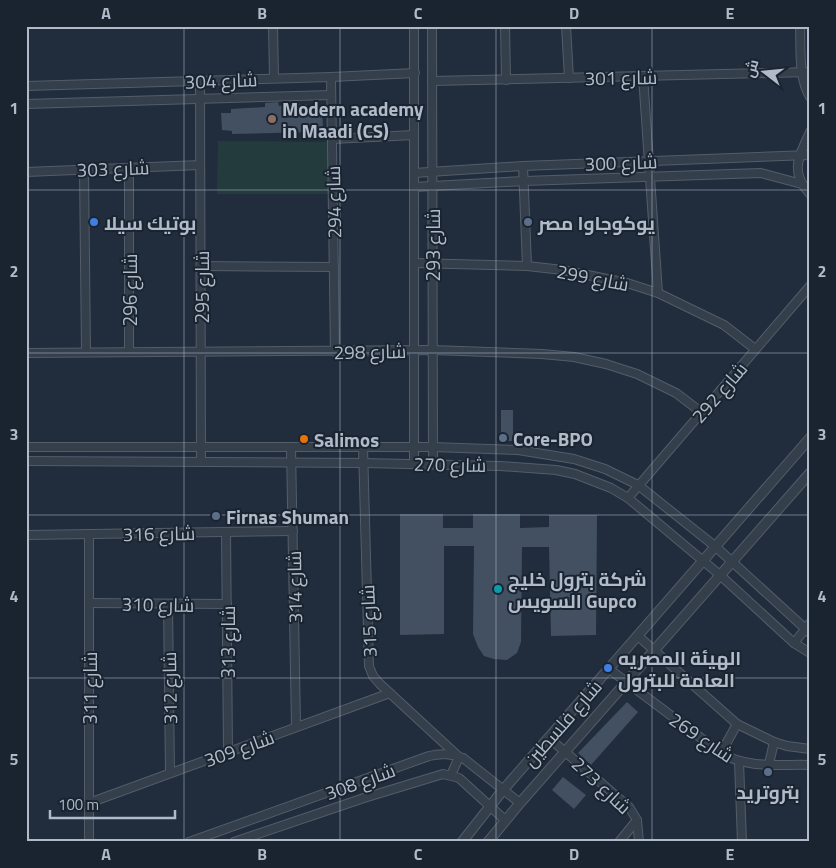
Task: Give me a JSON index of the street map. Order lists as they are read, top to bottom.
{
  "streets": {
    "street": [
      "شارع 301",
      "شارع 304",
      "شارع 300",
      "شارع 303",
      "شارع 294",
      "شارع 293",
      "شارع 299",
      "شارع 295",
      "شارع 296",
      "شارع 298",
      "شارع 292",
      "شارع 270",
      "شارع 316",
      "شارع 314",
      "شارع 310",
      "شارع 315",
      "شارع 313",
      "شارع 311",
      "شارع 312",
      "شارع فلسطين",
      "شارع 269",
      "شارع 309",
      "شارع 308",
      "شارع 273"
    ]
  },
  "crossings": [
    ["شارع 301", "شارع 293"],
    ["شارع 304", "شارع 294"],
    ["شارع 304", "شارع 293"],
    ["شارع 304", "شارع 295"],
    ["شارع 300", "شارع 293"],
    ["شارع 303", "شارع 295"],
    ["شارع 303", "شارع 296"],
    ["شارع 294", "شارع 298"],
    ["شارع 293", "شارع 299"],
    ["شارع 293", "شارع 298"],
    ["شارع 293", "شارع 270"],
    ["شارع 299", "شارع 292"],
    ["شارع 295", "شارع 298"],
    ["شارع 295", "شارع 270"],
    ["شارع 296", "شارع 298"],
    ["شارع 298", "شارع 292"],
    ["شارع 292", "شارع 270"],
    ["شارع 270", "شارع 314"],
    ["شارع 270", "شارع 315"],
    ["شارع 270", "شارع فلسطين"],
    ["شارع 316", "شارع 314"],
    ["شارع 316", "شارع 313"],
    ["شارع 316", "شارع 311"],
    ["شارع 314", "شارع 309"],
    ["شارع 310", "شارع 313"],
    ["شارع 310", "شارع 311"],
    ["شارع 310", "شارع 312"],
    ["شارع 315", "شارع 309"],
    ["شارع 315", "شارع 308"],
    ["شارع 313", "شارع 309"],
    ["شارع 311", "شارع 309"],
    ["شارع 312", "شارع 309"],
    ["شارع فلسطين", "شارع 269"],
    ["شارع فلسطين", "شارع 308"],
    ["شارع فلسطين", "شارع 273"]
  ],
  "places": [
    "Modern academy in Maadi (CS)",
    "بوتيك سيلا",
    "يوكوجاوا مصر",
    "Core-BPO",
    "Salimos",
    "Firnas Shuman",
    "شركة بترول خليج السويس Gupco",
    "الهيئة المصريه العامة للبترول",
    "بتروتريد"
  ],
  "scale_bar": "100 m",
  "north": "left",
  "grid": {
    "columns": [
      "A",
      "B",
      "C",
      "D",
      "E"
    ],
    "rows": [
      "1",
      "2",
      "3",
      "4",
      "5"
    ]
  }
}
